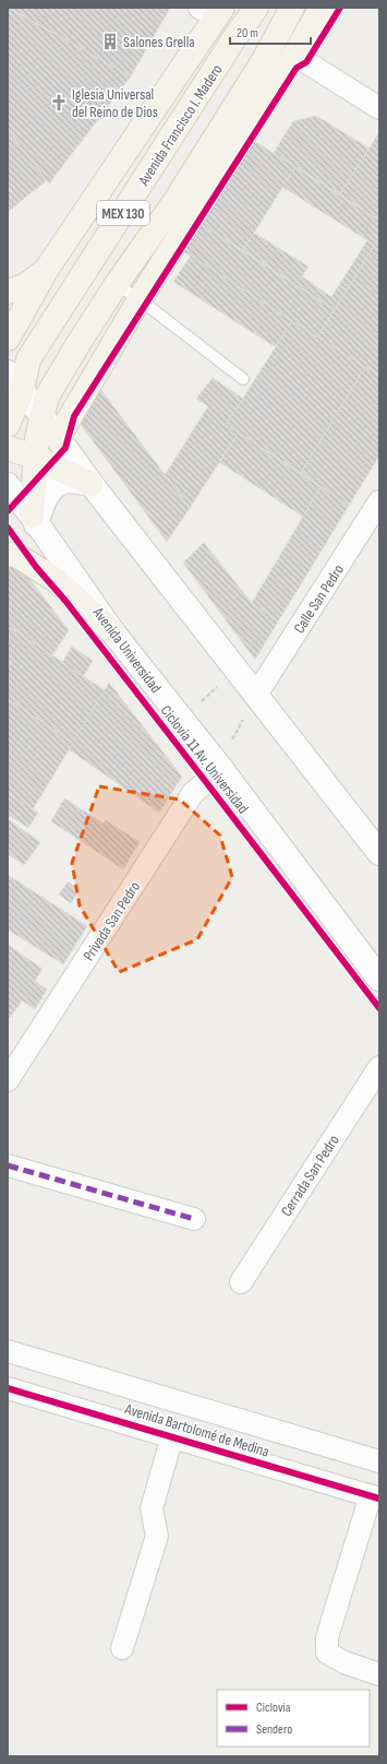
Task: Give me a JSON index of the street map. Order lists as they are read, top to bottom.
{
  "streets": {
    "main road": ["Avenida Francisco I. Madero", "MEX 130", "Avenida Universidad"],
    "street": [
      "Calle San Pedro",
      "Privada San Pedro",
      "Cerrada San Pedro",
      "Avenida Bartolomé de Medina"
    ],
    "cycle path": ["Ciclovía 11 Av. Universidad"]
  },
  "crossings": [
    ["Avenida Universidad", "Privada San Pedro"]
  ],
  "places": {
    "building": ["Salones Grella"],
    "church": ["Iglesia Universal del Reino de Dios"]
  },
  "legend": ["Ciclovía", "Sendero"],
  "scale_bar": "20 m"
}
